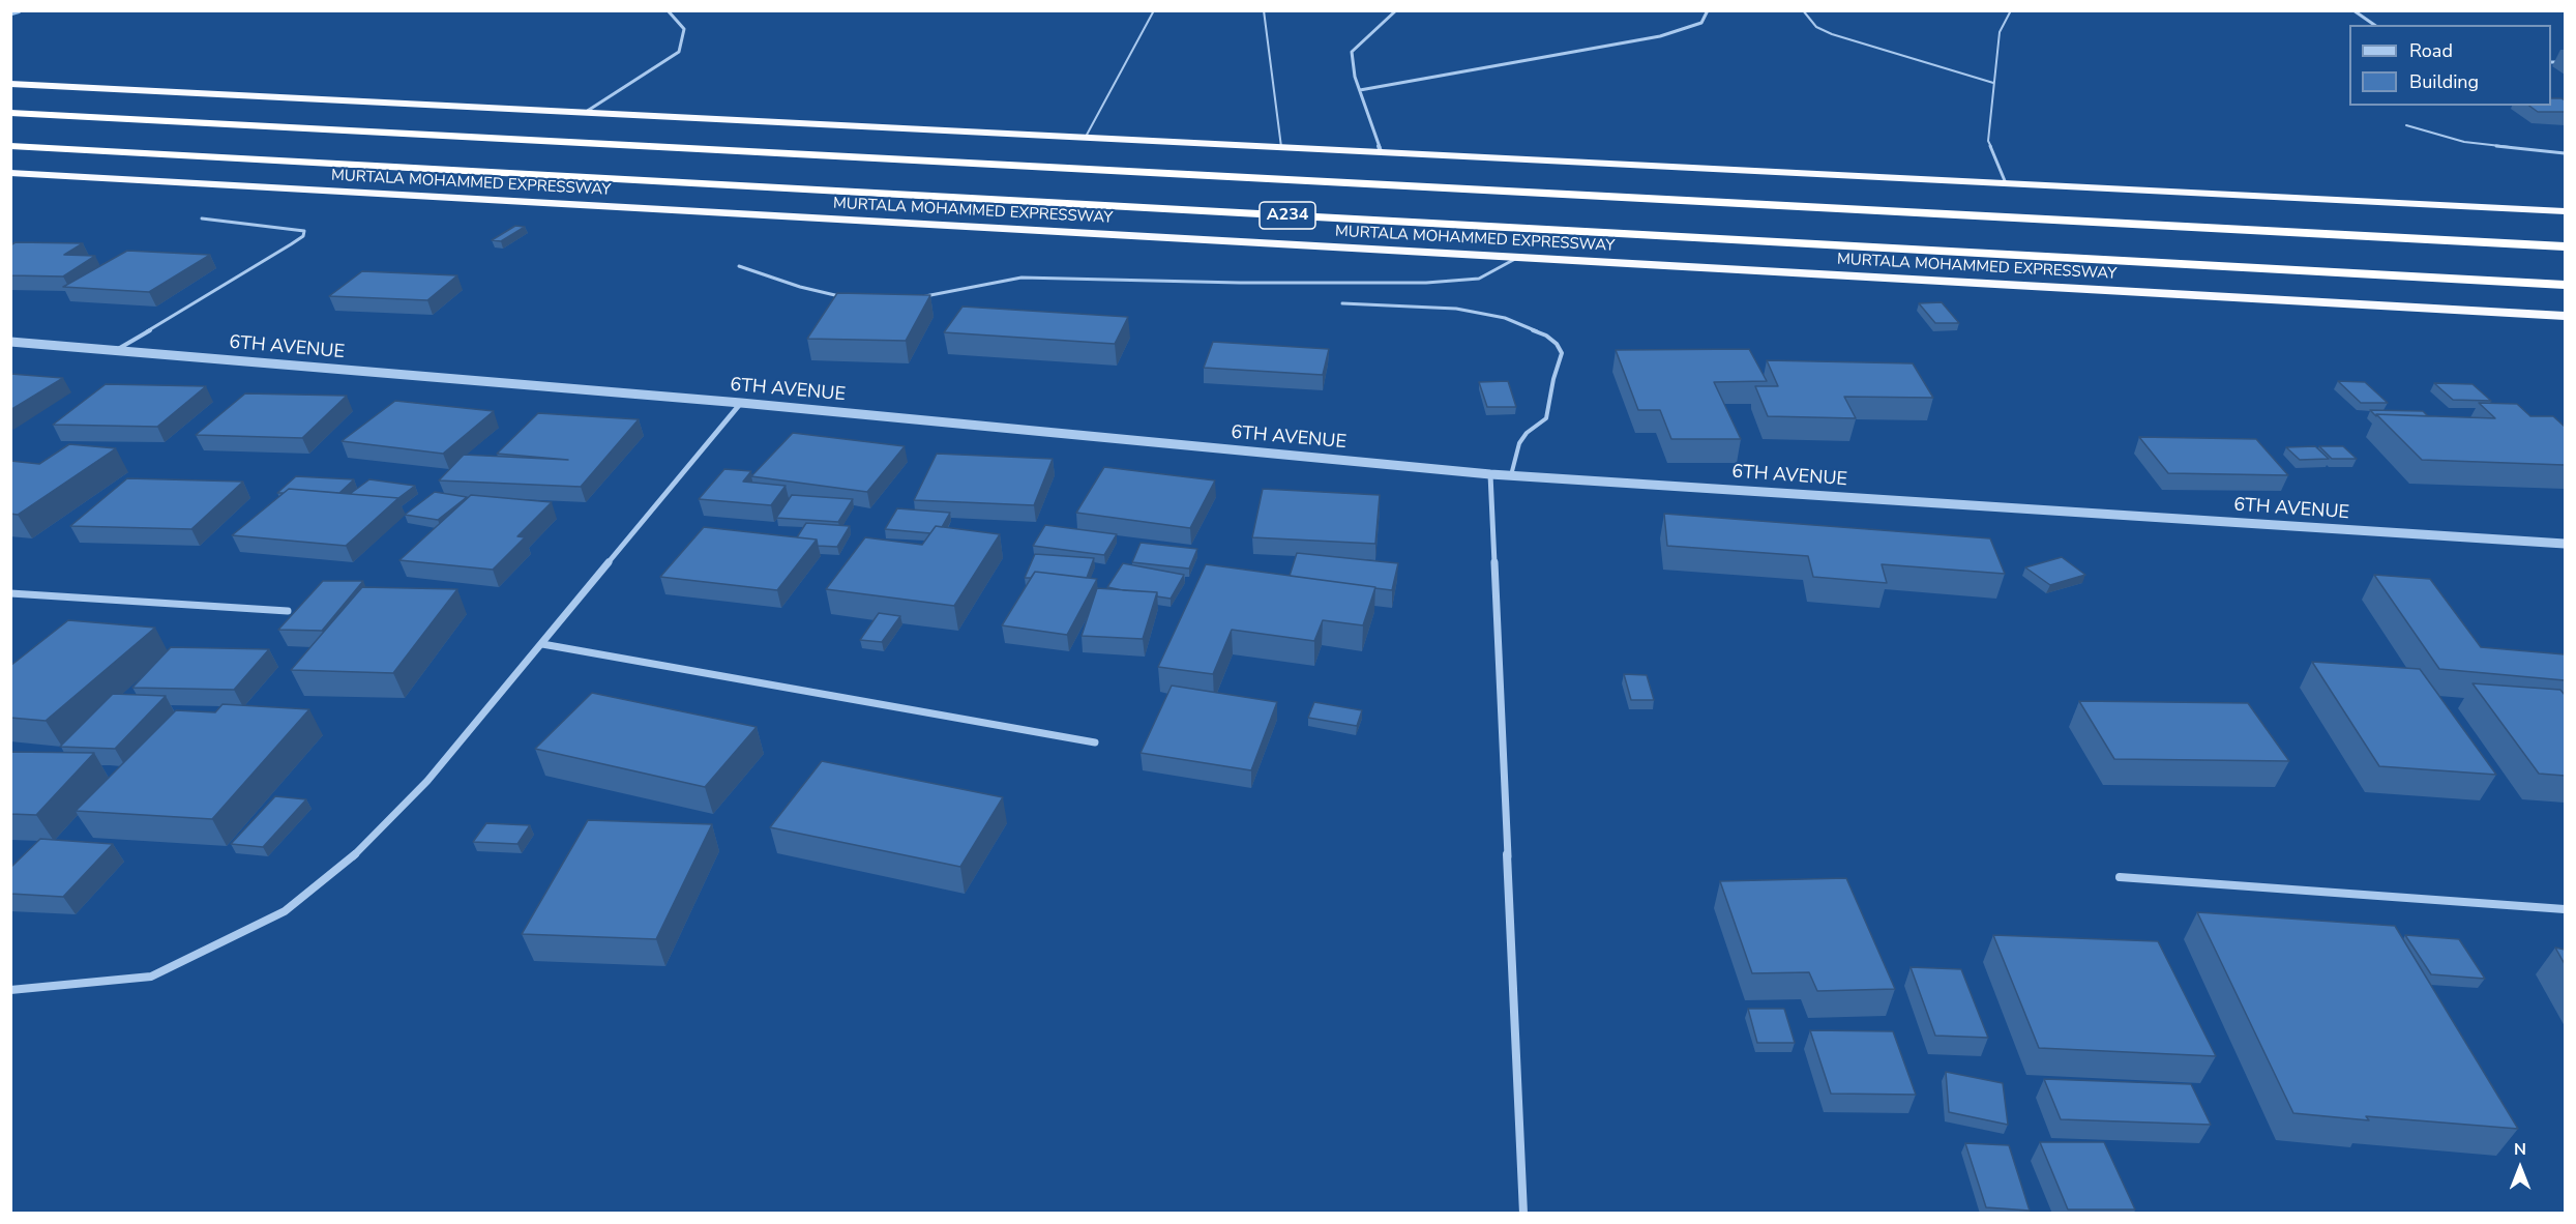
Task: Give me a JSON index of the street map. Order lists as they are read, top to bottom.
{
  "streets": {
    "highway": ["MURTALA MOHAMMED EXPRESSWAY", "A234"],
    "street": ["6TH AVENUE"]
  },
  "legend": ["Road", "Building"],
  "north": "top"
}
